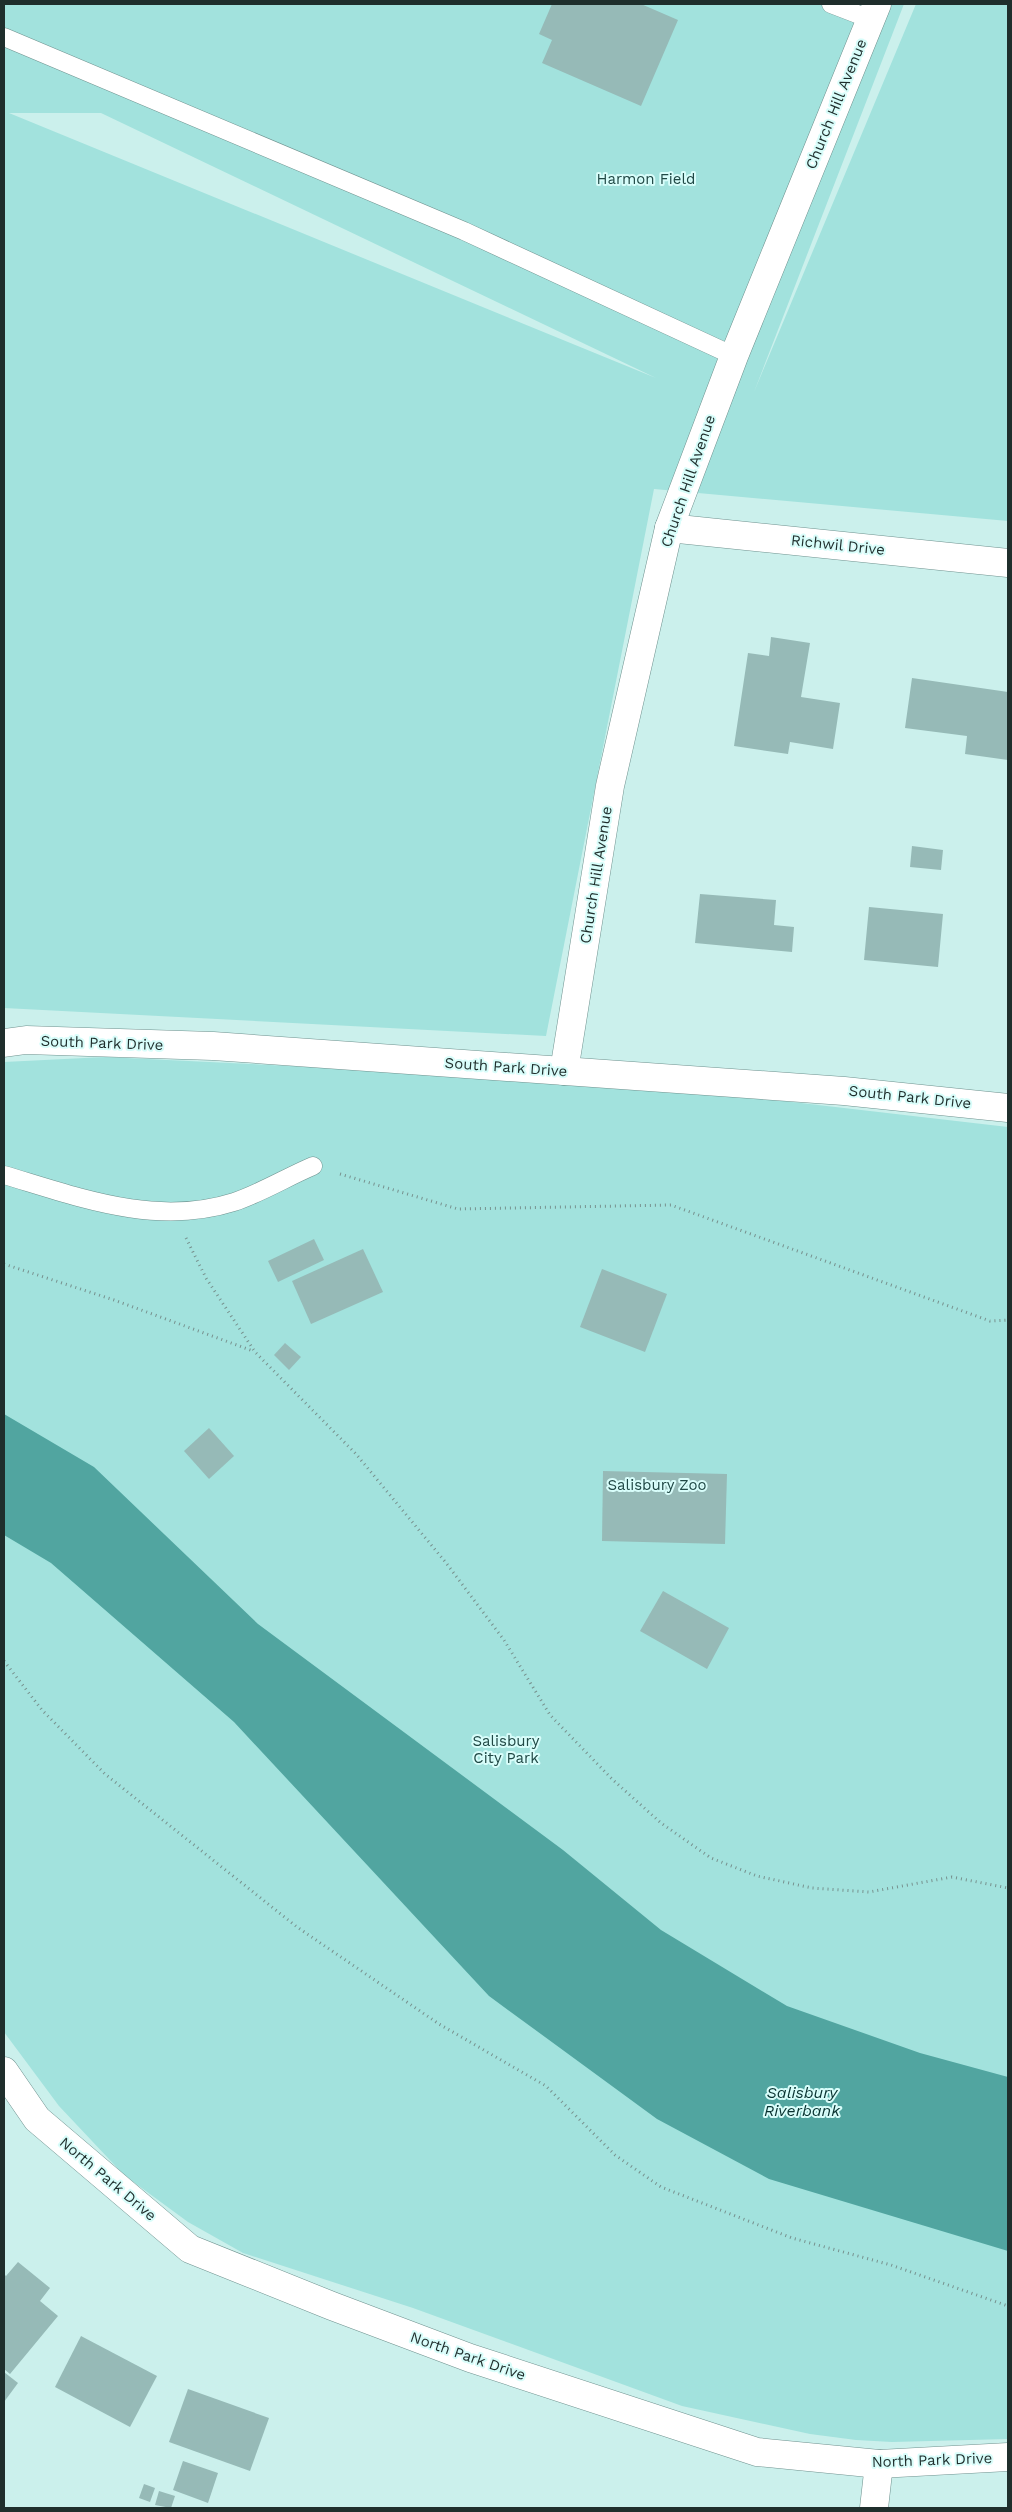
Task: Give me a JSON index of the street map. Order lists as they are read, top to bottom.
{
  "streets": {
    "street": [
      "Church Hill Avenue",
      "Richwil Drive",
      "South Park Drive",
      "North Park Drive"
    ]
  },
  "crossings": [
    ["Church Hill Avenue", "Richwil Drive"],
    ["Church Hill Avenue", "South Park Drive"]
  ],
  "water": ["Salisbury Riverbank"],
  "parks": ["Harmon Field", "Salisbury Zoo", "Salisbury City Park"]
}
